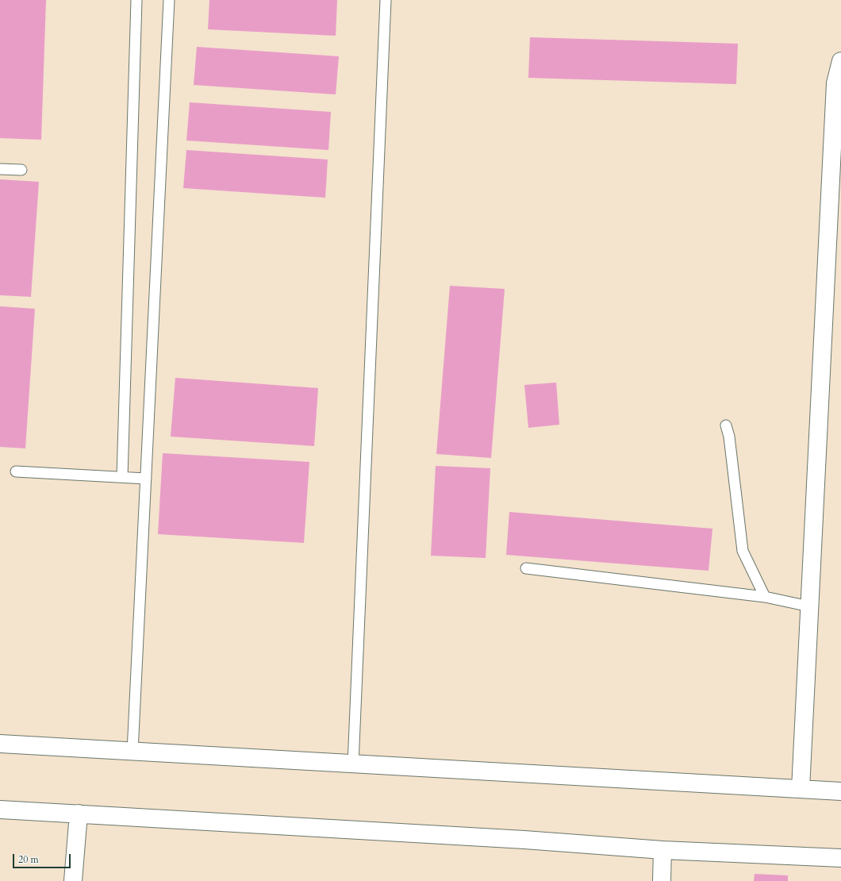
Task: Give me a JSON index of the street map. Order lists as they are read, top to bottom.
{
  "scale_bar": "20 m"
}
